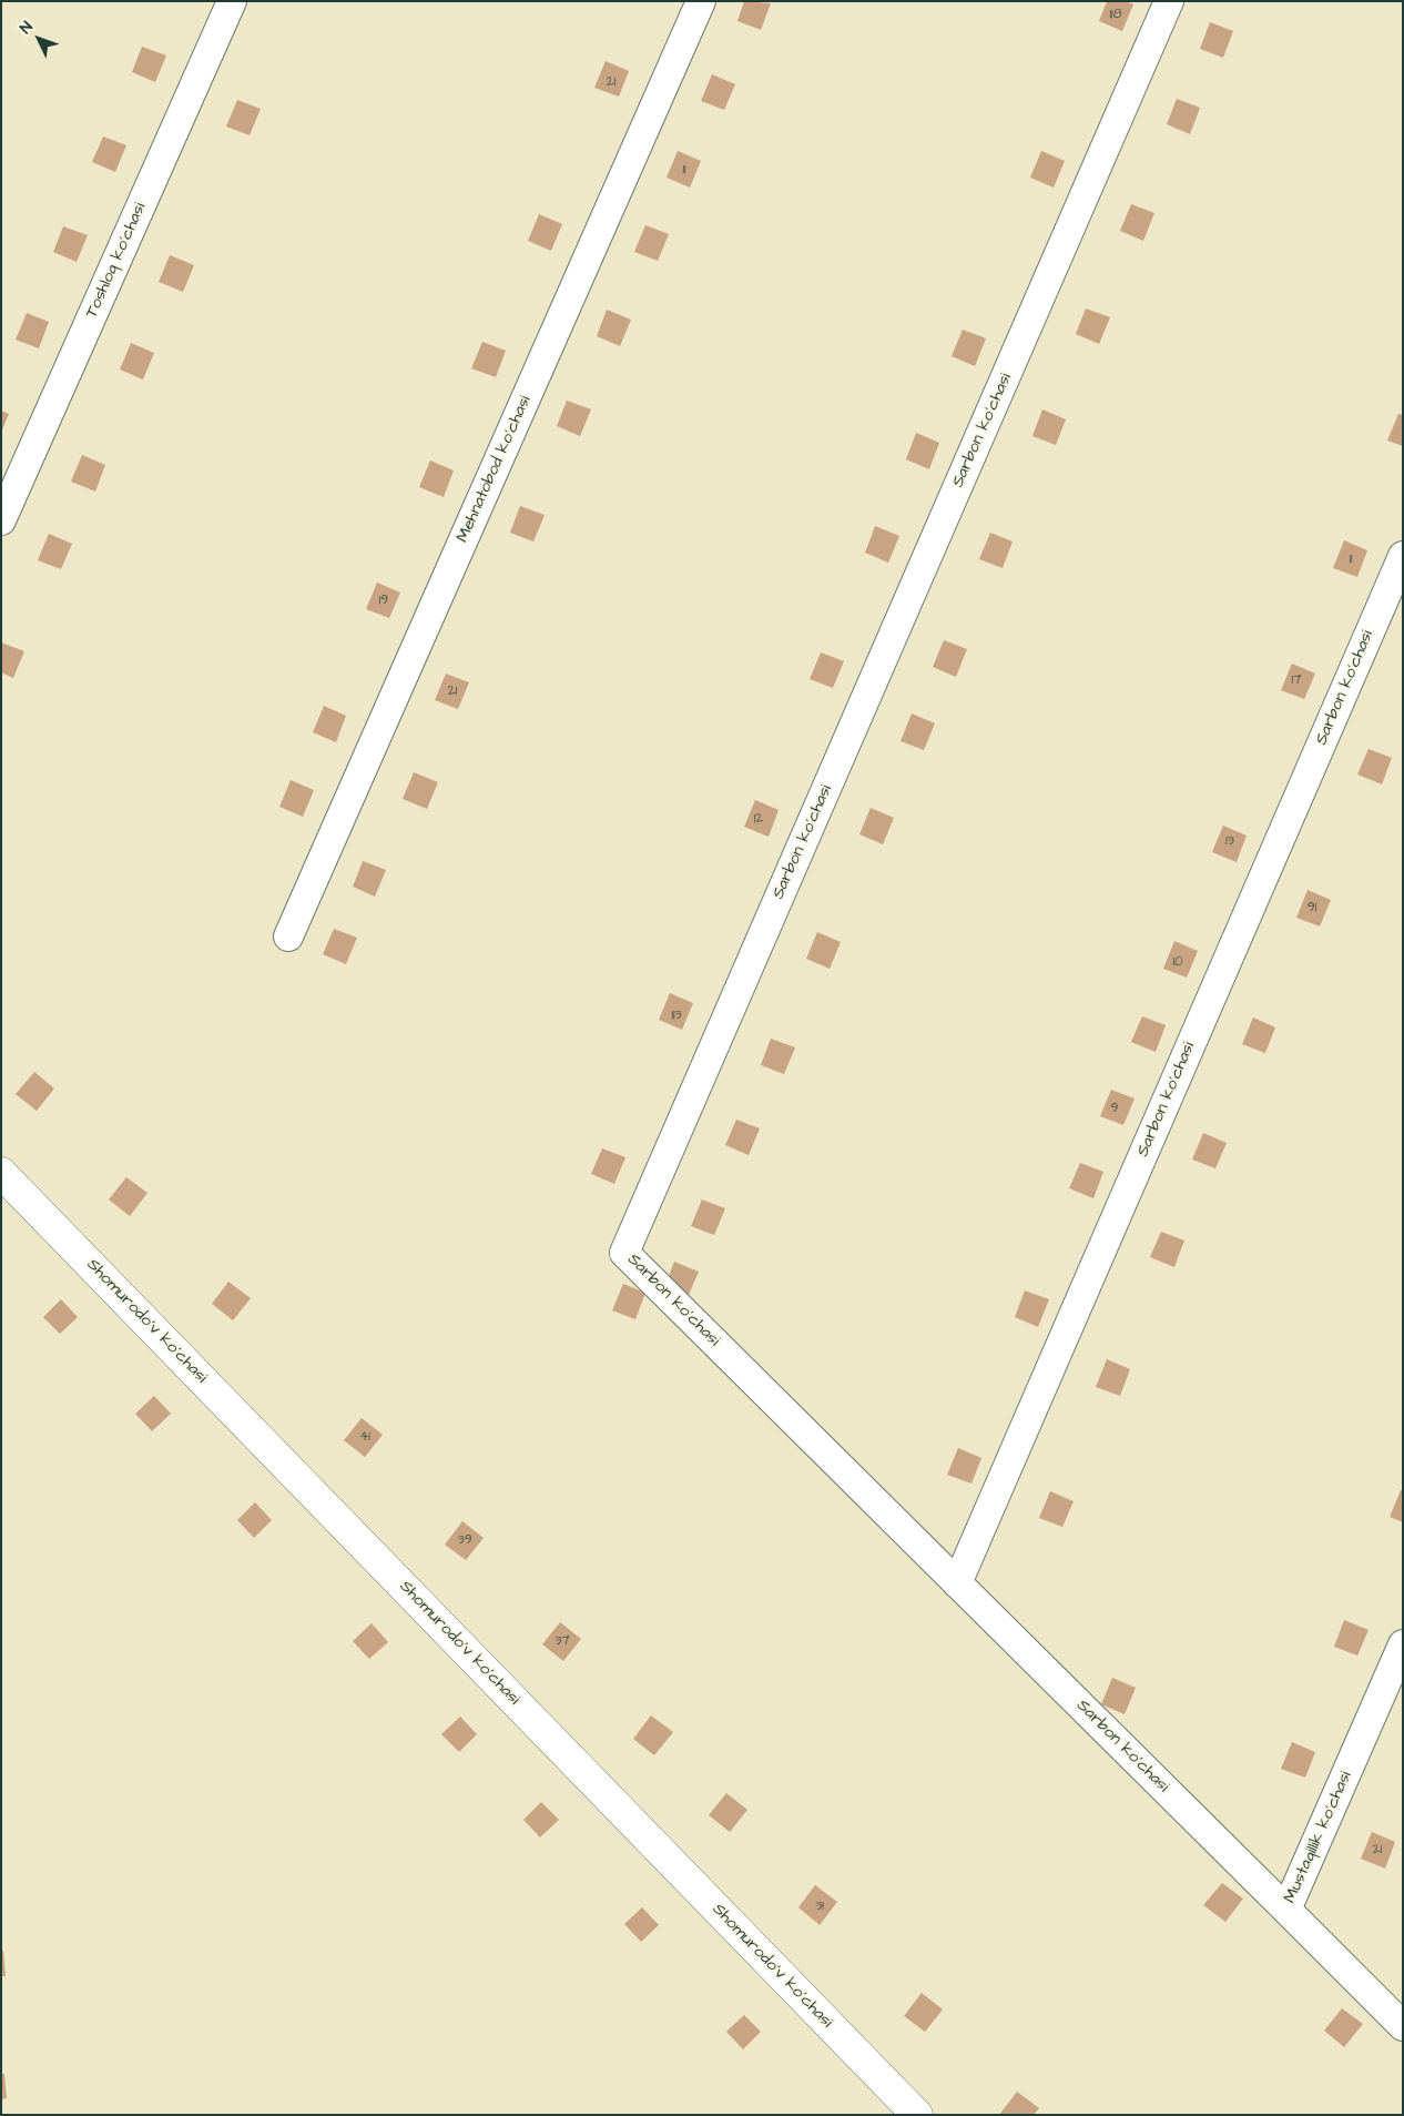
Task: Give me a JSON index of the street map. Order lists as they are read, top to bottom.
{
  "streets": {
    "street": [
      "Toshloq ko'chasi",
      "Sarbon ko'chasi",
      "Mehnatobod ko'chasi",
      "Shomurodo'v ko'chasi",
      "Mustaqillik ko'chasi"
    ]
  },
  "crossings": [
    ["Sarbon ko'chasi", "Mustaqillik ko'chasi"]
  ],
  "house_numbers": [
    "118",
    "21",
    "11",
    "11",
    "19",
    "17",
    "21",
    "12",
    "13",
    "91",
    "10",
    "113",
    "9",
    "41",
    "39",
    "37",
    "21",
    "31"
  ],
  "north": "top left"
}
